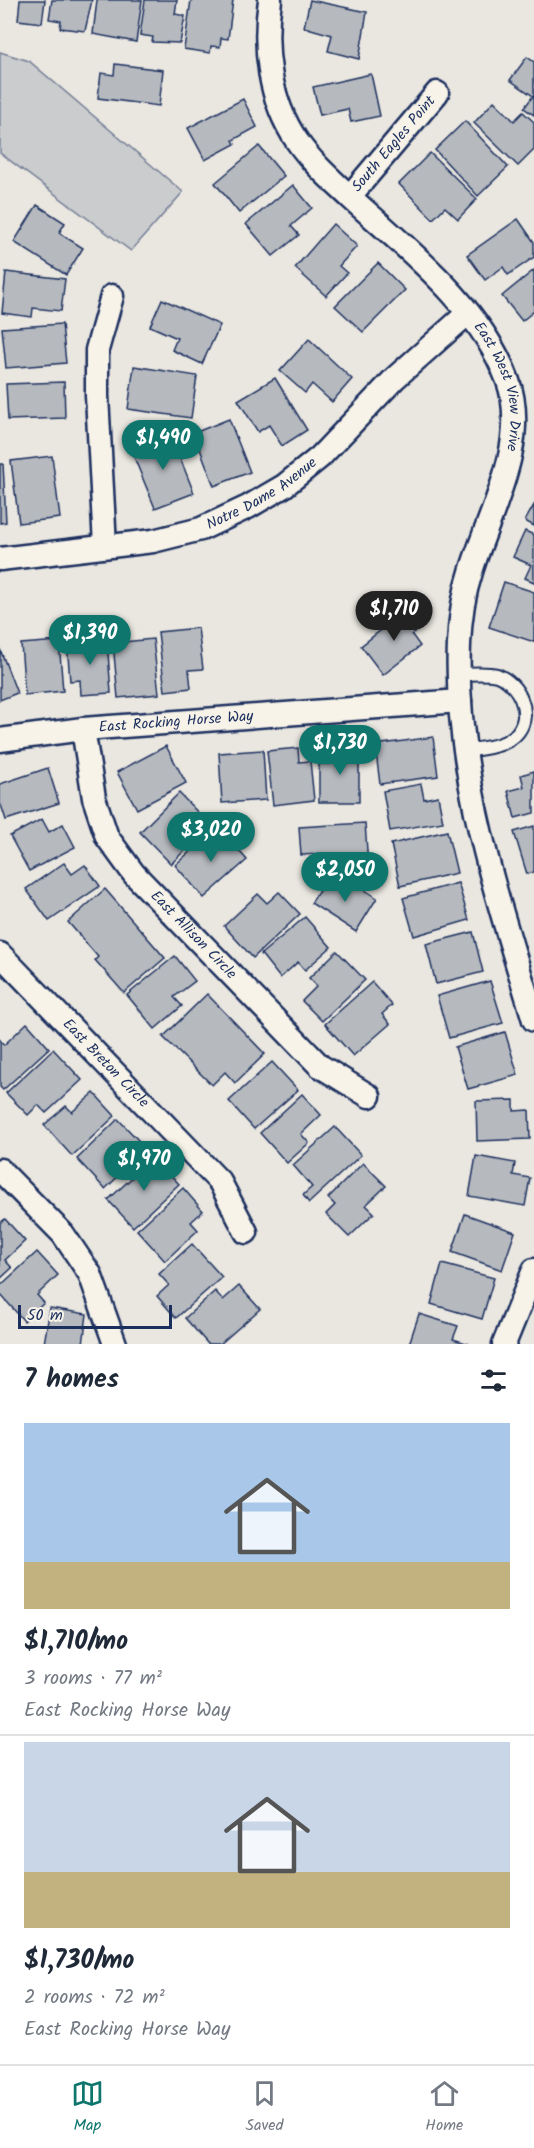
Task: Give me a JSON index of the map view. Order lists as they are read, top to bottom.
{
  "streets": {
    "street": [
      "South Eagles Point",
      "East West View Drive",
      "Notre Dame Avenue",
      "East Rocking Horse Way",
      "East Allison Circle",
      "East Breton Circle"
    ]
  },
  "crossings": [
    ["South Eagles Point", "East West View Drive"],
    ["East West View Drive", "Notre Dame Avenue"],
    ["East West View Drive", "East Rocking Horse Way"],
    ["East Rocking Horse Way", "East Allison Circle"]
  ],
  "scale_bar": "50 m",
  "page": {
    "price": [
      "$1,490",
      "$1,710",
      "$1,390",
      "$1,730",
      "$3,020",
      "$2,050",
      "$1,970"
    ],
    "scale": "50 m",
    "heading": "7 homes",
    "list": [
      {
        "name": "$1,710/mo",
        "note": "3 rooms · 77 m² · East Rocking Horse Way"
      },
      {
        "name": "$1,730/mo",
        "note": "2 rooms · 72 m² · East Rocking Horse Way"
      }
    ],
    "tabs": ["Map", "Saved", "Home"]
  }
}
